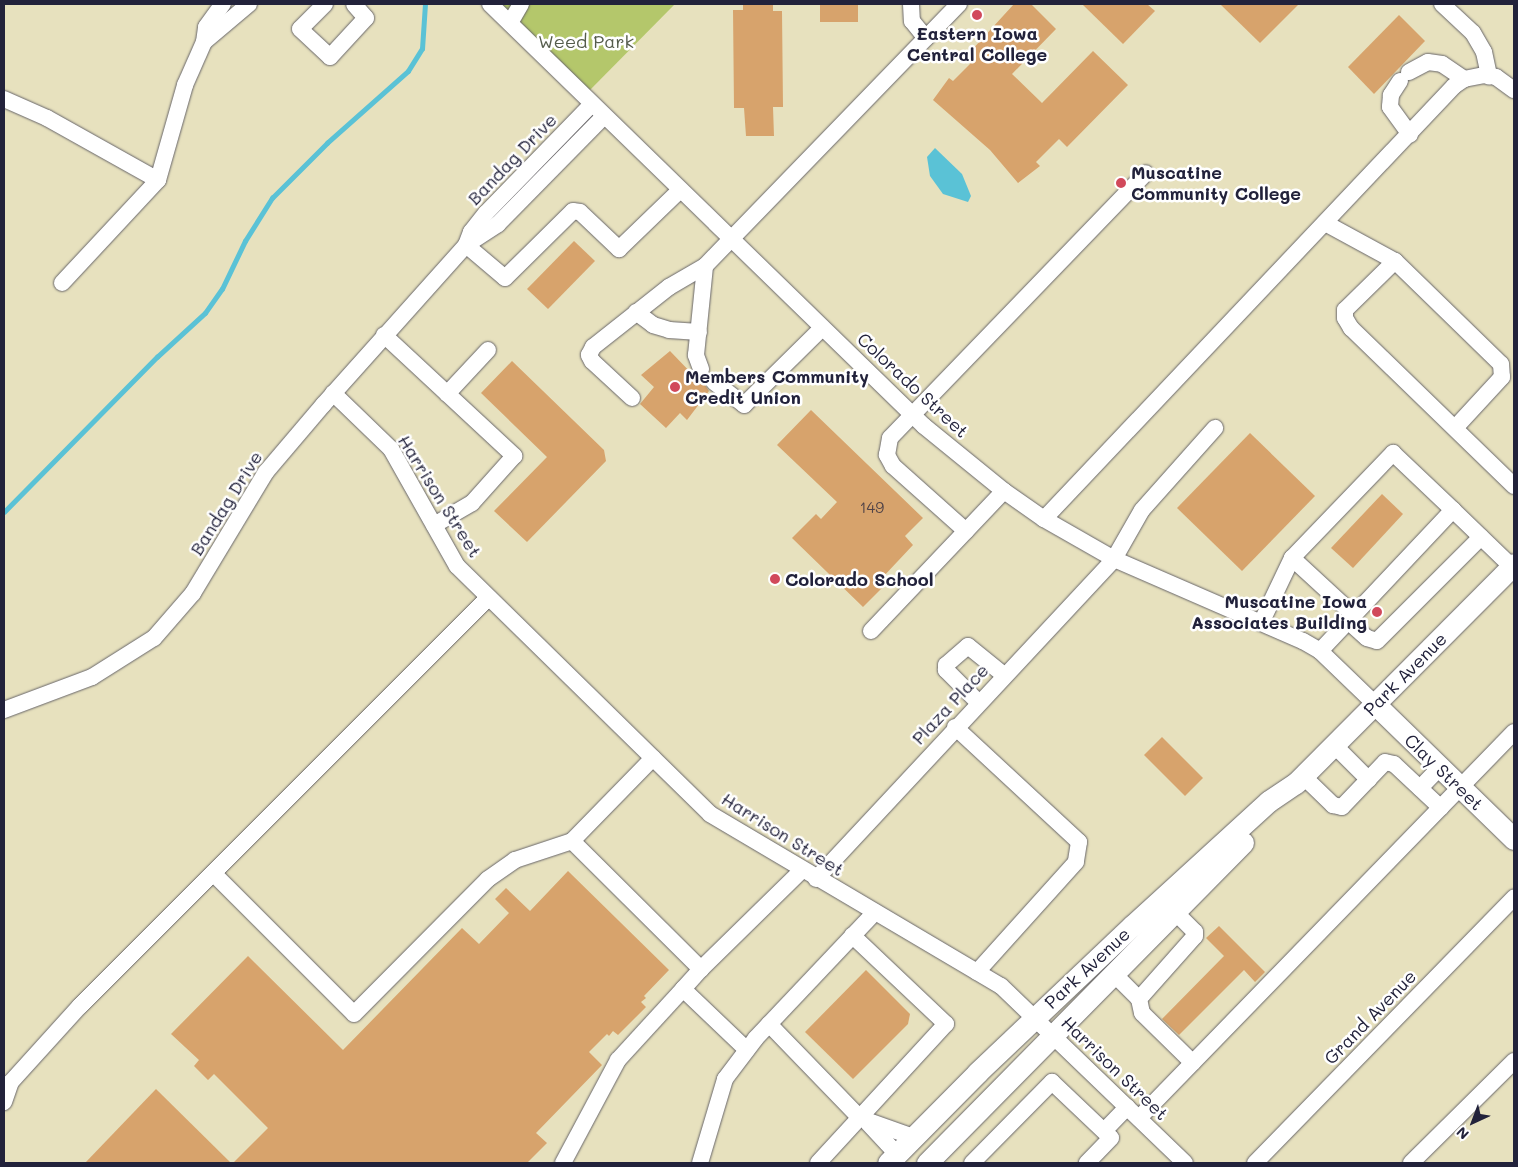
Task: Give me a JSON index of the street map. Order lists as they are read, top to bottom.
{
  "streets": {
    "main road": ["Park Avenue", "Clay Street"],
    "street": [
      "Bandag Drive",
      "Colorado Street",
      "Harrison Street",
      "Plaza Place",
      "Grand Avenue"
    ]
  },
  "crossings": [
    ["Bandag Drive", "Colorado Street"],
    ["Bandag Drive", "Harrison Street"],
    ["Colorado Street", "Park Avenue"],
    ["Colorado Street", "Plaza Place"],
    ["Colorado Street", "Clay Street"],
    ["Harrison Street", "Park Avenue"],
    ["Harrison Street", "Plaza Place"],
    ["Park Avenue", "Clay Street"]
  ],
  "parks": ["Weed Park"],
  "places": [
    "Eastern Iowa Central College",
    "Muscatine Community College",
    "Members Community Credit Union",
    "Colorado School",
    "Muscatine Iowa Associates Building"
  ],
  "house_numbers": ["149"],
  "north": "bottom left"
}
